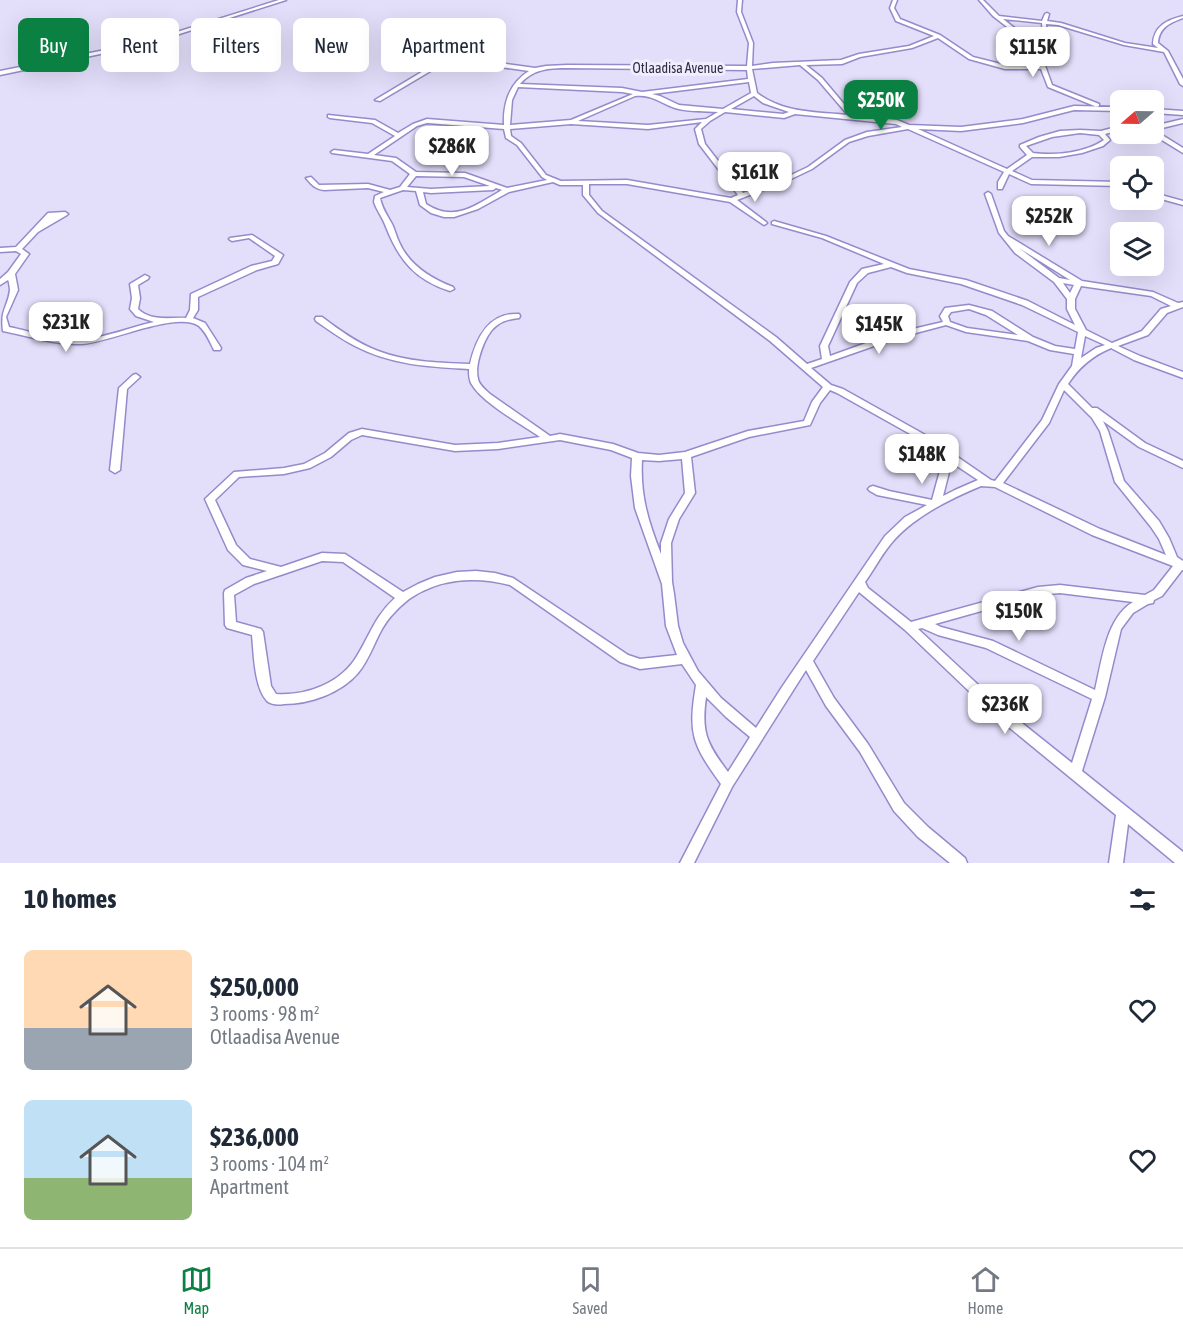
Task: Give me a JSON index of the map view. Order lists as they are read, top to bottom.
{
  "streets": {
    "street": ["Otlaadisa Avenue"]
  },
  "north": "left",
  "page": {
    "chip": [
      "Buy",
      "Rent",
      "Filters",
      "New",
      "Apartment"
    ],
    "price": [
      "$115K",
      "$250K",
      "$286K",
      "$161K",
      "$252K",
      "$231K",
      "$145K",
      "$148K",
      "$150K",
      "$236K"
    ],
    "heading": "10 homes",
    "list": [
      {
        "name": "$250,000",
        "note": "3 rooms · 98 m² · Otlaadisa Avenue"
      },
      {
        "name": "$236,000",
        "note": "3 rooms · 104 m² · Apartment"
      }
    ],
    "tabs": ["Map", "Saved", "Home"]
  }
}
